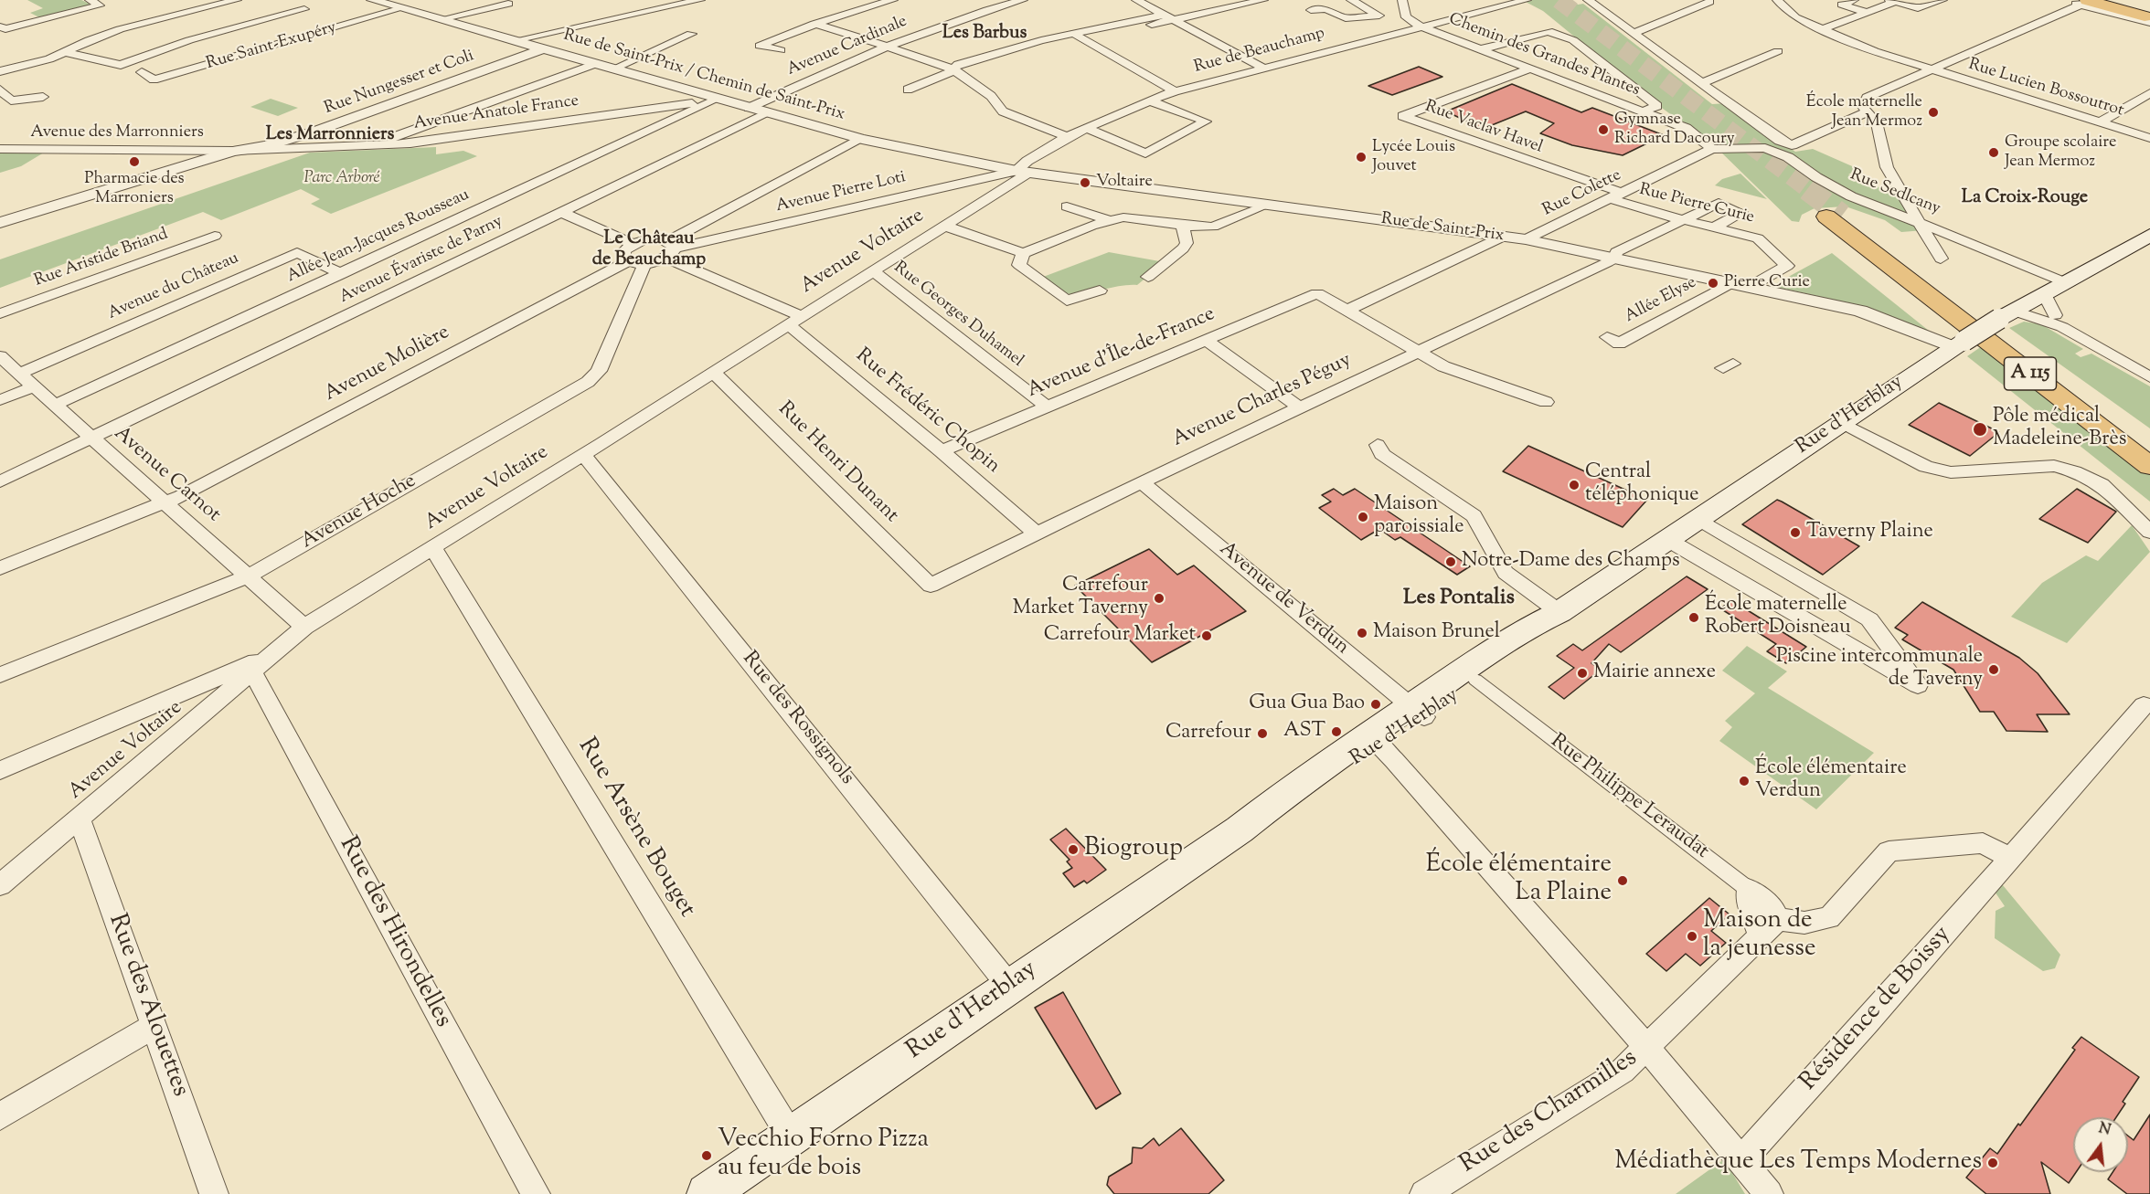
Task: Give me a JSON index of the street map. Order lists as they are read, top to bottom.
{
  "streets": {
    "main road": ["A 115", "Rue d'Herblay"],
    "street": [
      "Rue Saint-Exupéry",
      "Avenue Cardinale",
      "Rue de Beauchamp",
      "Chemin des Grandes Plantes",
      "Rue de Saint-Prix / Chemin de Saint-Prix",
      "Rue Nungesser et Coli",
      "Rue Lucien Bossoutrot",
      "Avenue Anatole France",
      "Rue Vaclav Havel",
      "Avenue des Marronniers",
      "Avenue Pierre Loti",
      "Rue Sedlcany",
      "Rue Colette",
      "Rue Pierre Curie",
      "Rue de Saint-Prix",
      "Allée Jean-Jacques Rousseau",
      "Avenue Voltaire",
      "Rue Aristide Briand",
      "Avenue Évariste de Parny",
      "Avenue du Château",
      "Allée Elyse",
      "Rue Georges Duhamel",
      "Avenue d'Île-de-France",
      "Avenue Molière",
      "Avenue Charles Péguy",
      "Rue Frédéric Chopin",
      "Rue Henri Dunant",
      "Avenue Carnot",
      "Avenue Hoche",
      "Avenue de Verdun",
      "Rue des Rossignols",
      "Rue Philippe Leraudat",
      "Rue Arsène Bouget",
      "Rue des Hirondelles",
      "Rue des Alouettes",
      "Résidence de Boissy",
      "Rue des Charmilles"
    ]
  },
  "crossings": [
    ["Rue Saint-Exupéry", "Rue de Saint-Prix / Chemin de Saint-Prix"],
    ["Avenue Cardinale", "Rue de Saint-Prix / Chemin de Saint-Prix"],
    ["Rue de Beauchamp", "Chemin des Grandes Plantes"],
    ["Rue de Beauchamp", "Rue de Saint-Prix / Chemin de Saint-Prix"],
    ["Rue de Beauchamp", "Avenue Pierre Loti"],
    ["Rue de Beauchamp", "Rue de Saint-Prix"],
    ["Rue de Beauchamp", "Avenue Voltaire"],
    ["Chemin des Grandes Plantes", "Rue Vaclav Havel"],
    ["Chemin des Grandes Plantes", "Rue Sedlcany"],
    ["Chemin des Grandes Plantes", "Rue Colette"],
    ["Rue de Saint-Prix / Chemin de Saint-Prix", "Rue Nungesser et Coli"],
    ["Rue de Saint-Prix / Chemin de Saint-Prix", "Avenue Anatole France"],
    ["Rue de Saint-Prix / Chemin de Saint-Prix", "Avenue Pierre Loti"],
    ["Rue de Saint-Prix / Chemin de Saint-Prix", "Rue de Saint-Prix"],
    ["Rue de Saint-Prix / Chemin de Saint-Prix", "Allée Jean-Jacques Rousseau"],
    ["Rue de Saint-Prix / Chemin de Saint-Prix", "Avenue Voltaire"],
    ["Rue de Saint-Prix / Chemin de Saint-Prix", "Avenue Évariste de Parny"],
    ["Rue Nungesser et Coli", "Avenue Anatole France"],
    ["Rue Nungesser et Coli", "Avenue des Marronniers"],
    ["Avenue Anatole France", "Avenue des Marronniers"],
    ["Avenue Anatole France", "Allée Jean-Jacques Rousseau"],
    ["Rue Vaclav Havel", "Rue Colette"],
    ["Rue Vaclav Havel", "Rue Pierre Curie"],
    ["Avenue Pierre Loti", "Rue de Saint-Prix"],
    ["Avenue Pierre Loti", "Avenue Voltaire"],
    ["Avenue Pierre Loti", "Avenue Molière"],
    ["Avenue Pierre Loti", "Rue Frédéric Chopin"],
    ["Rue Sedlcany", "Rue Colette"],
    ["Rue Sedlcany", "Rue d'Herblay"],
    ["Rue Colette", "Rue Pierre Curie"],
    ["Rue Colette", "Rue de Saint-Prix"],
    ["Rue Pierre Curie", "Rue de Saint-Prix"],
    ["Rue Pierre Curie", "Avenue Charles Péguy"],
    ["Rue de Saint-Prix", "Avenue Voltaire"],
    ["Rue de Saint-Prix", "Allée Elyse"],
    ["Rue de Saint-Prix", "Avenue Charles Péguy"],
    ["Rue de Saint-Prix", "Rue d'Herblay"],
    ["Allée Jean-Jacques Rousseau", "Avenue du Château"],
    ["Allée Jean-Jacques Rousseau", "Avenue Carnot"],
    ["Avenue Voltaire", "Rue Georges Duhamel"],
    ["Avenue Voltaire", "Rue Frédéric Chopin"],
    ["Avenue Voltaire", "Rue Henri Dunant"],
    ["Avenue Voltaire", "Avenue Carnot"],
    ["Avenue Voltaire", "Rue des Rossignols"],
    ["Avenue Voltaire", "Rue Arsène Bouget"],
    ["Avenue Voltaire", "Rue des Hirondelles"],
    ["Avenue Voltaire", "Rue des Alouettes"],
    ["Avenue Évariste de Parny", "Avenue Carnot"],
    ["Avenue du Château", "Avenue Carnot"],
    ["Rue Georges Duhamel", "Avenue d'Île-de-France"],
    ["Avenue d'Île-de-France", "Rue Frédéric Chopin"],
    ["Avenue Molière", "Rue Frédéric Chopin"],
    ["Avenue Molière", "Avenue Carnot"],
    ["Avenue Molière", "Avenue Hoche"],
    ["Avenue Charles Péguy", "Rue Frédéric Chopin"],
    ["Avenue Charles Péguy", "Rue Henri Dunant"],
    ["Avenue Charles Péguy", "Avenue de Verdun"],
    ["Rue d'Herblay", "Avenue de Verdun"],
    ["Rue d'Herblay", "Rue des Rossignols"],
    ["Rue d'Herblay", "Rue Philippe Leraudat"],
    ["Rue d'Herblay", "Rue Arsène Bouget"],
    ["Avenue Carnot", "Avenue Hoche"]
  ],
  "districts": [
    "Les Barbus",
    "Les Marronniers",
    "La Croix-Rouge",
    "Le Château de Beauchamp",
    "Les Pontalis"
  ],
  "parks": ["Parc Arboré"],
  "places": [
    "École maternelle Jean Mermoz",
    "Gymnase Richard Dacoury",
    "Groupe scolaire Jean Mermoz",
    "Lycée Louis Jouvet",
    "Pharmacie des Marroniers",
    "Voltaire",
    "Pierre Curie",
    "Pôle médical Madeleine-Brès",
    "Central téléphonique",
    "Maison paroissiale",
    "Taverny Plaine",
    "Notre-Dame des Champs",
    "Carrefour Market Taverny",
    "École maternelle Robert Doisneau",
    "Maison Brunel",
    "Carrefour Market",
    "Piscine intercommunale de Taverny",
    "Mairie annexe",
    "Gua Gua Bao",
    "AST",
    "Carrefour",
    "École élémentaire Verdun",
    "Biogroup",
    "École élémentaire La Plaine",
    "Maison de la jeunesse",
    "Vecchio Forno Pizza au feu de bois",
    "Médiathèque Les Temps Modernes"
  ],
  "north": "top"
}
